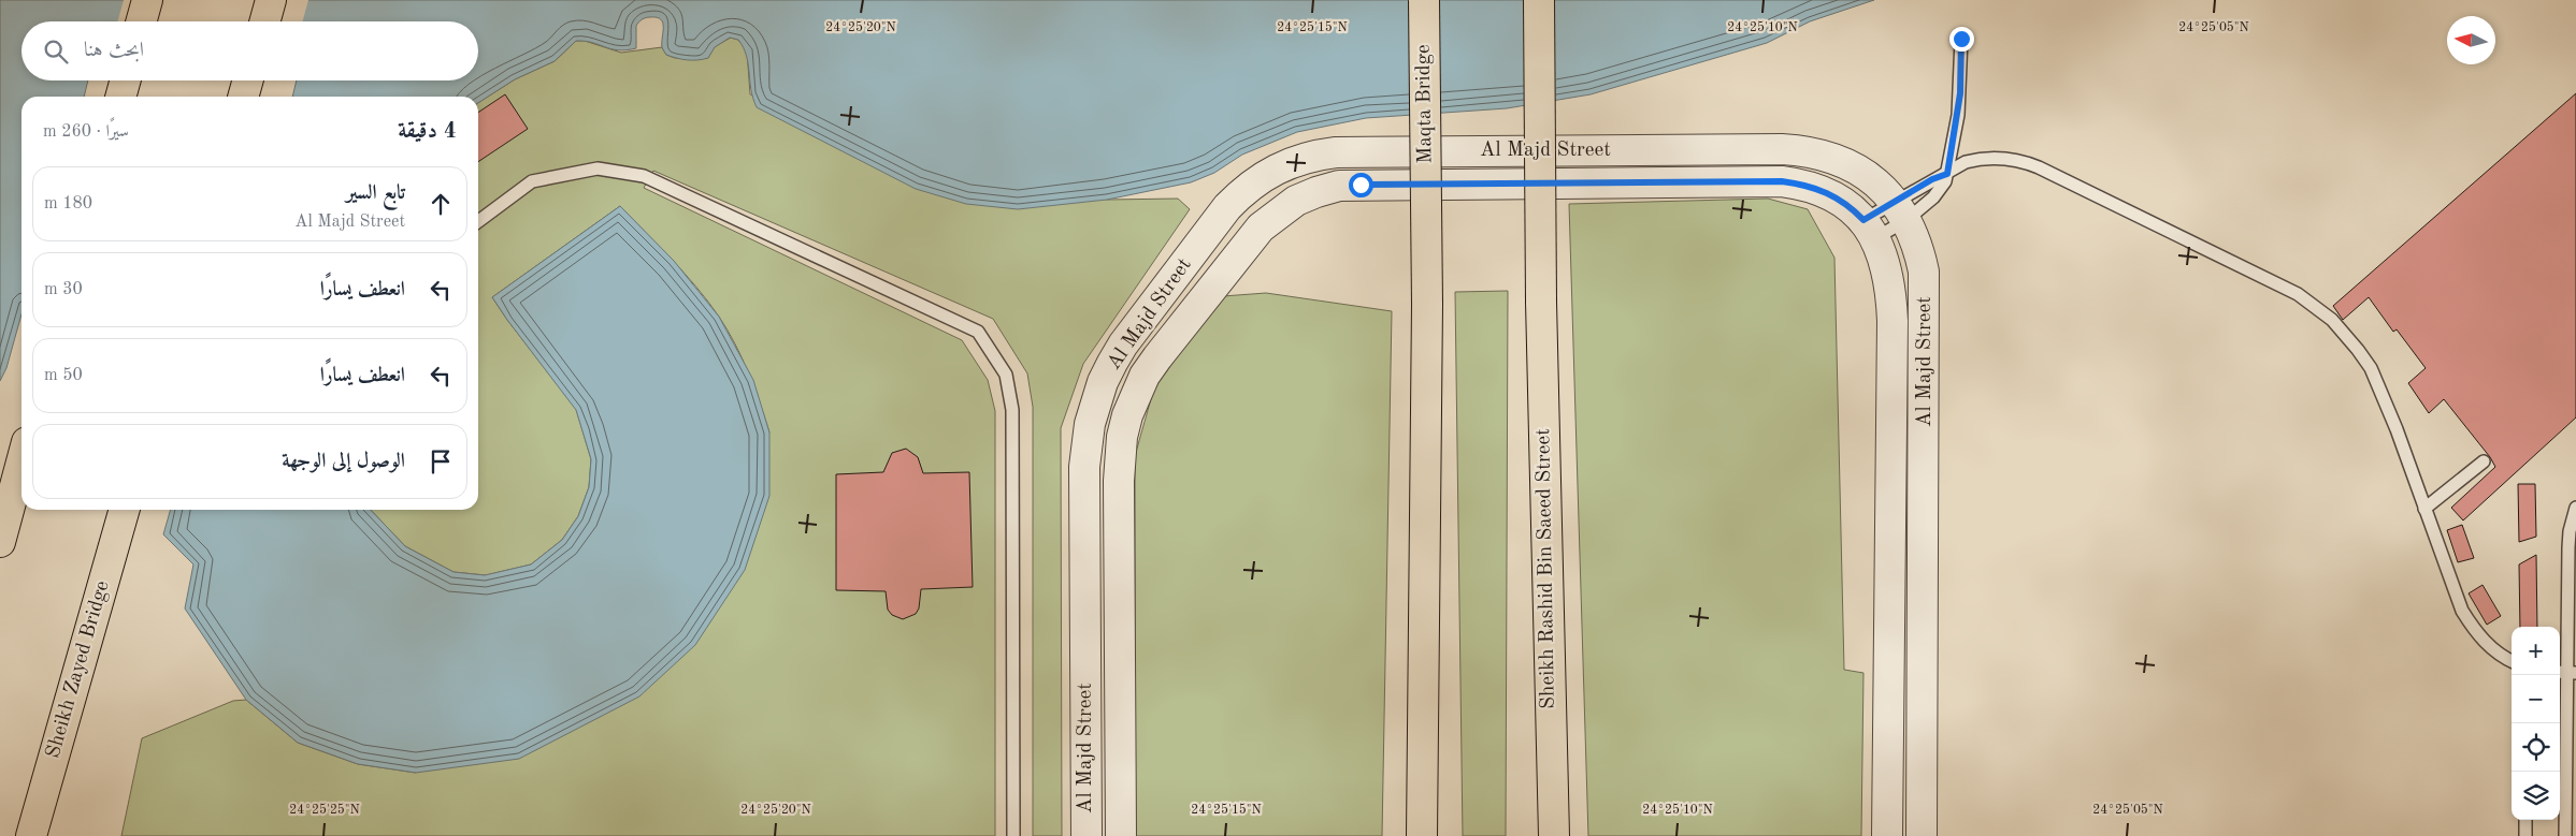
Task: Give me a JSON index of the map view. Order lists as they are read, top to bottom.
{
  "streets": {
    "highway": ["Maqta Bridge", "Sheikh Rashid Bin Saeed Street", "Sheikh Zayed Bridge"],
    "street": ["Al Majd Street"]
  },
  "north": "left",
  "page": {
    "search": "ابحث هنا",
    "heading": ["4 دقيقة", "سيرًا · 260 m"],
    "list": [
      ["تابع السير", "Al Majd Street", "180 m"],
      ["انعطف يسارًا", "30 m"],
      ["انعطف يسارًا", "50 m"],
      "الوصول إلى الوجهة"
    ],
    "map_buttons": ["+", "−"]
  },
  "coordinates": [
    "24°25'20\"N",
    "24°25'15\"N",
    "24°25'10\"N",
    "24°25'05\"N",
    "24°25'25\"N"
  ]
}
